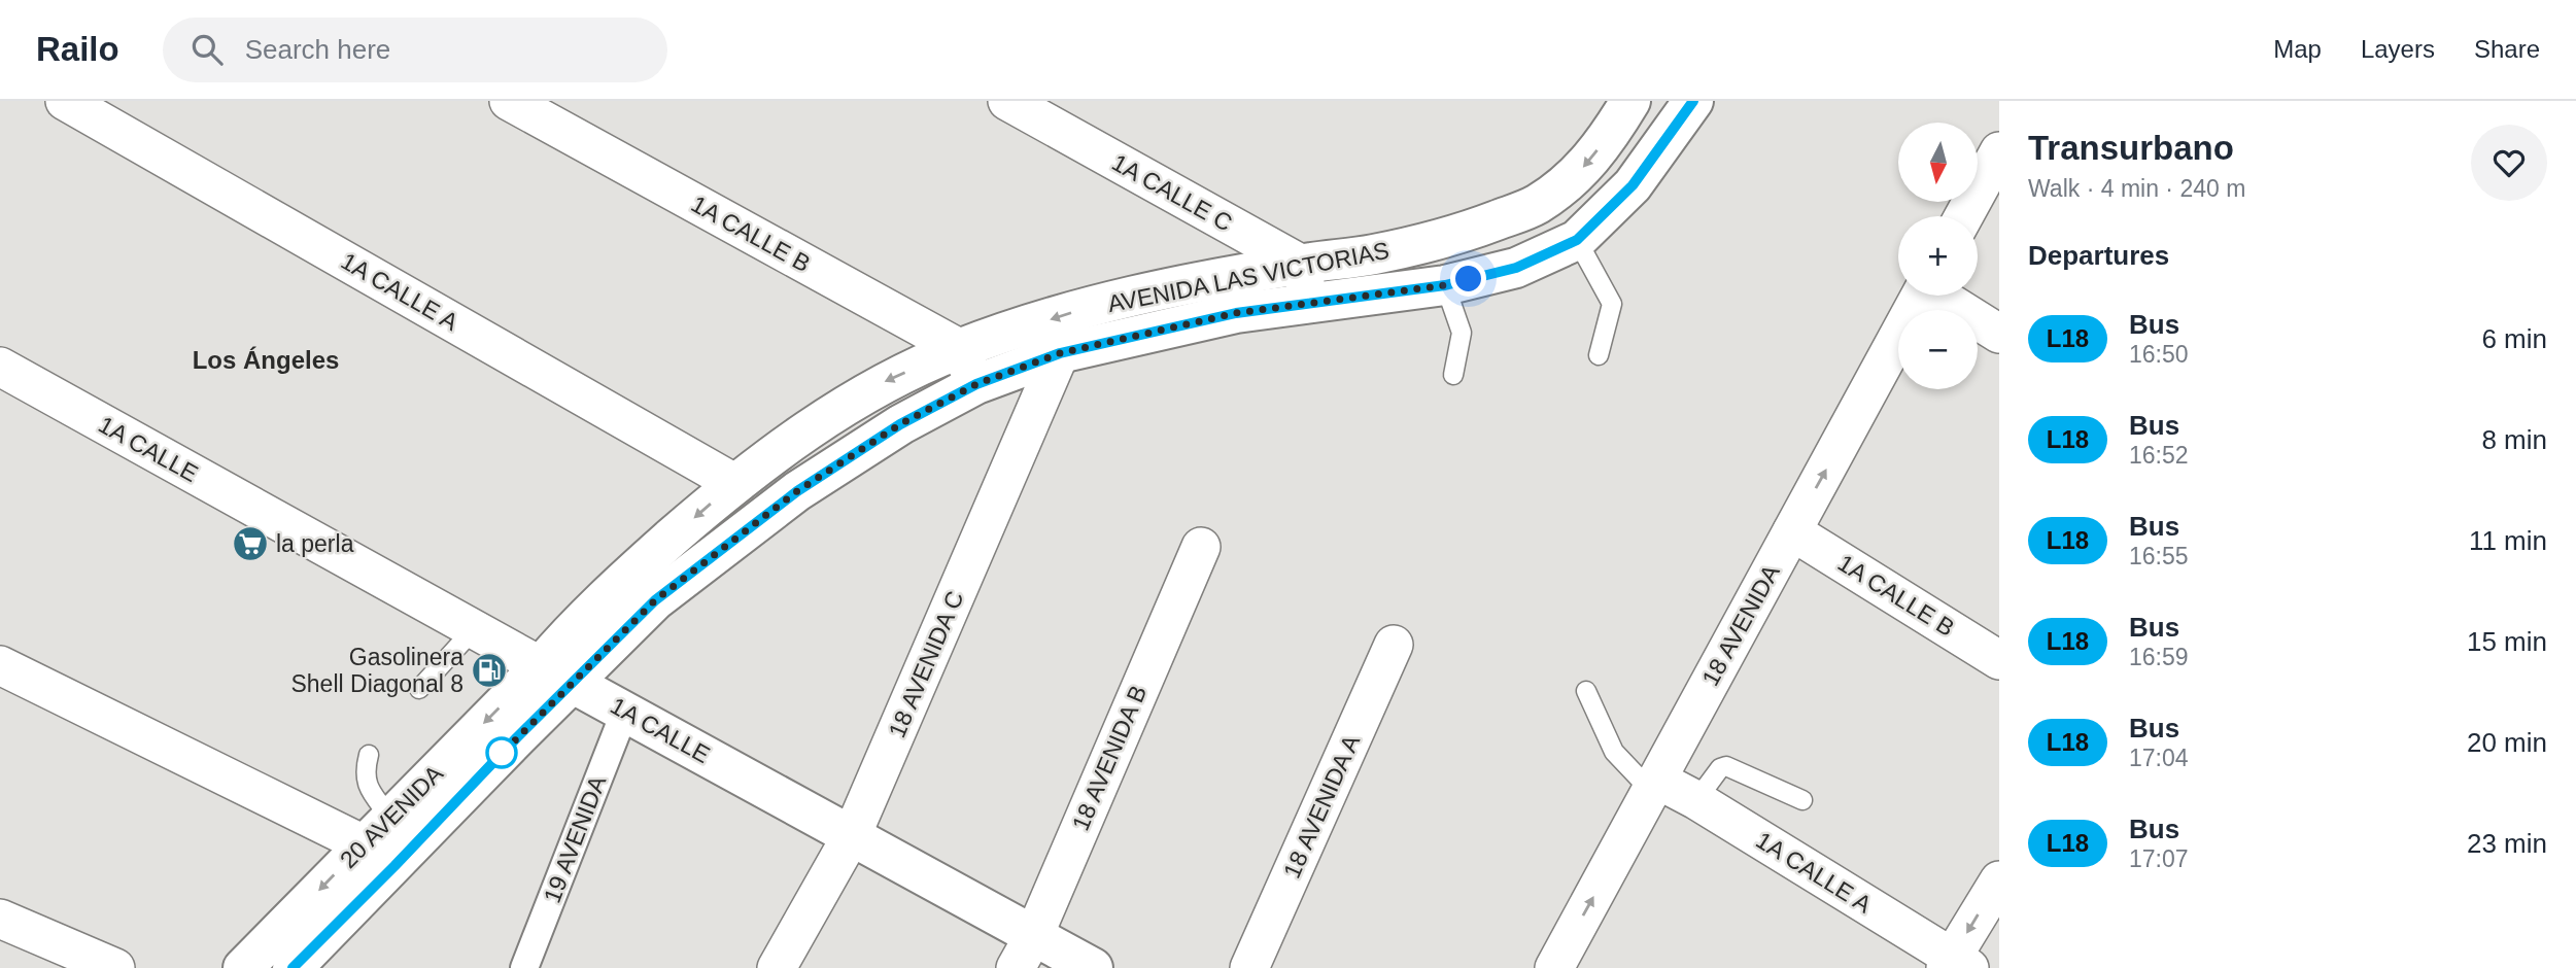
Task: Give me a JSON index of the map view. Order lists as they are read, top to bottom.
{
  "streets": {
    "street": [
      "1A CALLE C",
      "1A CALLE B",
      "AVENIDA LAS VICTORIAS",
      "1A CALLE A",
      "1A CALLE",
      "18 AVENIDA",
      "18 AVENIDA C",
      "18 AVENIDA B",
      "18 AVENIDA A",
      "20 AVENIDA",
      "19 AVENIDA"
    ]
  },
  "crossings": [
    ["1A CALLE C", "AVENIDA LAS VICTORIAS"],
    ["1A CALLE B", "AVENIDA LAS VICTORIAS"],
    ["1A CALLE B", "18 AVENIDA"],
    ["AVENIDA LAS VICTORIAS", "1A CALLE A"],
    ["AVENIDA LAS VICTORIAS", "1A CALLE"],
    ["AVENIDA LAS VICTORIAS", "18 AVENIDA C"],
    ["AVENIDA LAS VICTORIAS", "20 AVENIDA"],
    ["1A CALLE A", "18 AVENIDA"],
    ["1A CALLE", "18 AVENIDA C"],
    ["1A CALLE", "18 AVENIDA B"],
    ["1A CALLE", "20 AVENIDA"],
    ["1A CALLE", "19 AVENIDA"]
  ],
  "one_way": ["18 AVENIDA"],
  "districts": ["Los Ángeles"],
  "places": {
    "supermarket": ["la perla"],
    "fuel station": ["Gasolinera Shell Diagonal 8"]
  },
  "lines": ["bus line L18"],
  "north": "bottom",
  "page": {
    "header": "Railo",
    "search": "Search here",
    "nav": ["Map", "Layers", "Share"],
    "heading": [
      ["Transurbano", "Walk · 4 min · 240 m"],
      "Departures"
    ],
    "map_buttons": ["+", "−"],
    "list": [
      {
        "mark": "L18",
        "name": "Bus",
        "note": "16:50",
        "value": "6 min"
      },
      {
        "mark": "L18",
        "name": "Bus",
        "note": "16:52",
        "value": "8 min"
      },
      {
        "mark": "L18",
        "name": "Bus",
        "note": "16:55",
        "value": "11 min"
      },
      {
        "mark": "L18",
        "name": "Bus",
        "note": "16:59",
        "value": "15 min"
      },
      {
        "mark": "L18",
        "name": "Bus",
        "note": "17:04",
        "value": "20 min"
      },
      {
        "mark": "L18",
        "name": "Bus",
        "note": "17:07",
        "value": "23 min"
      }
    ]
  }
}
